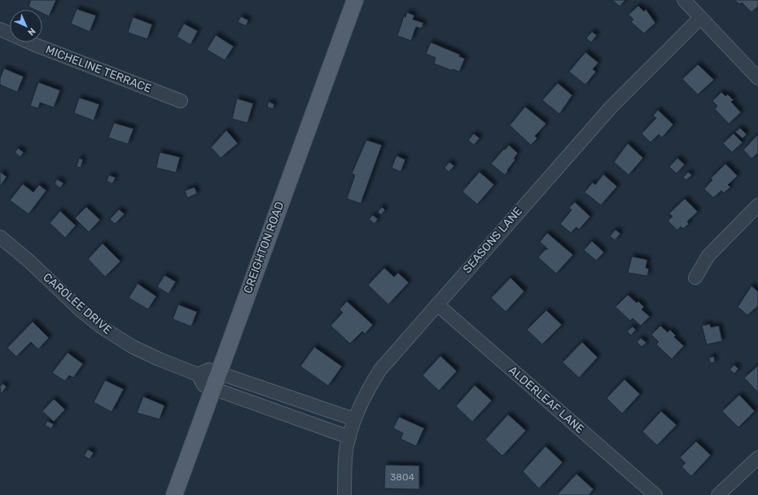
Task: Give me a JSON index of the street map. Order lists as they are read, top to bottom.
{
  "streets": {
    "main road": ["CREIGHTON ROAD"],
    "street": [
      "MICHELINE TERRACE",
      "SEASONS LANE",
      "CAROLEE DRIVE",
      "ALDERLEAF LANE"
    ]
  },
  "crossings": [
    ["SEASONS LANE", "CAROLEE DRIVE"],
    ["SEASONS LANE", "ALDERLEAF LANE"],
    ["CREIGHTON ROAD", "CAROLEE DRIVE"]
  ],
  "house_numbers": ["3804"],
  "north": "bottom right"
}
